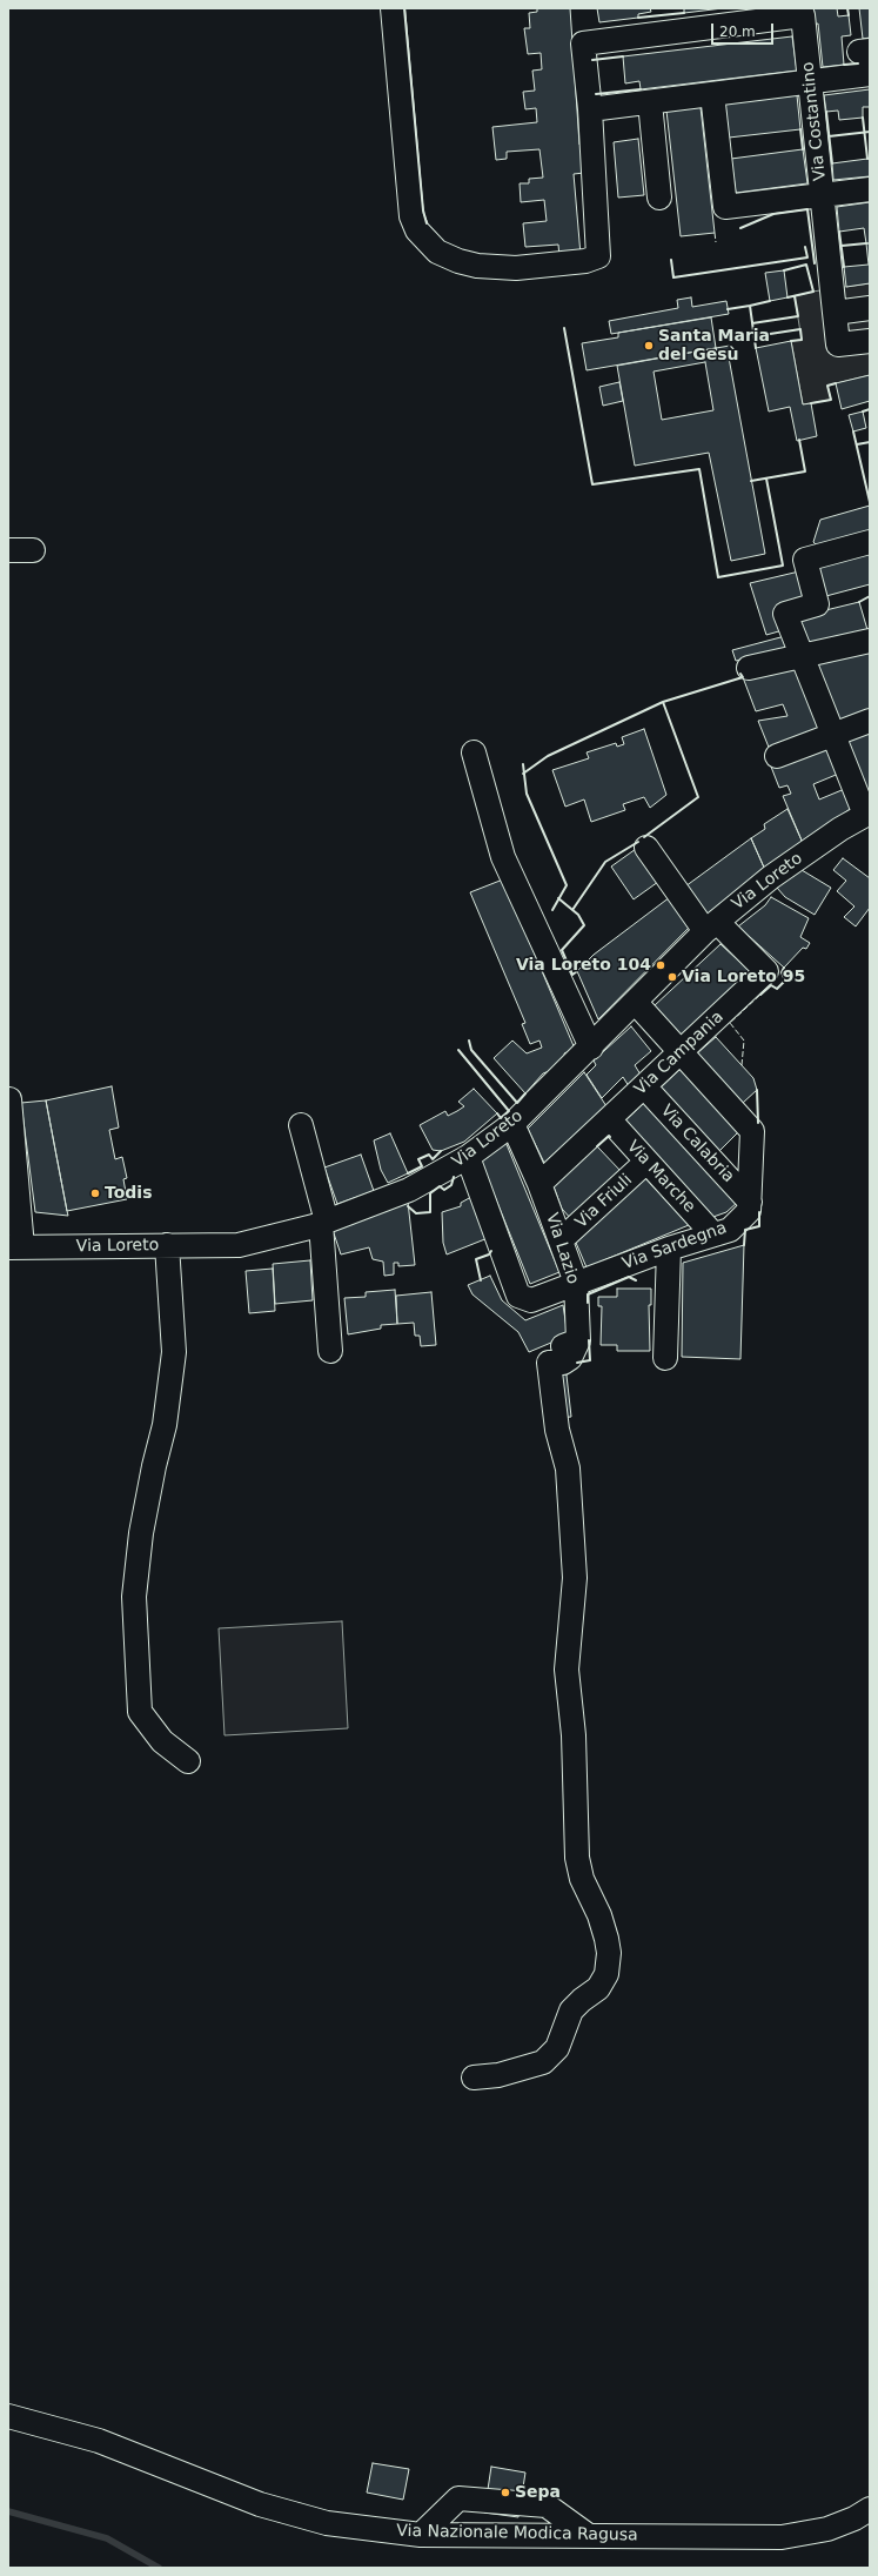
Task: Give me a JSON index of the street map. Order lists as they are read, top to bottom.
{
  "streets": {
    "street": [
      "Via Costantino",
      "Via Loreto",
      "Via Campania",
      "Via Calabria",
      "Via Marche",
      "Via Friuli",
      "Via Sardegna",
      "Via Lazio",
      "Via Nazionale Modica Ragusa"
    ]
  },
  "crossings": [
    ["Via Loreto", "Via Campania"],
    ["Via Loreto", "Via Sardegna"],
    ["Via Loreto", "Via Lazio"],
    ["Via Campania", "Via Calabria"],
    ["Via Campania", "Via Marche"],
    ["Via Campania", "Via Sardegna"],
    ["Via Campania", "Via Lazio"],
    ["Via Calabria", "Via Sardegna"],
    ["Via Marche", "Via Friuli"],
    ["Via Marche", "Via Sardegna"],
    ["Via Friuli", "Via Lazio"],
    ["Via Sardegna", "Via Lazio"]
  ],
  "places": [
    "Santa Maria del Gesù",
    "Via Loreto 104",
    "Via Loreto 95",
    "Todis",
    "Sepa"
  ],
  "scale_bar": "20 m"
}
